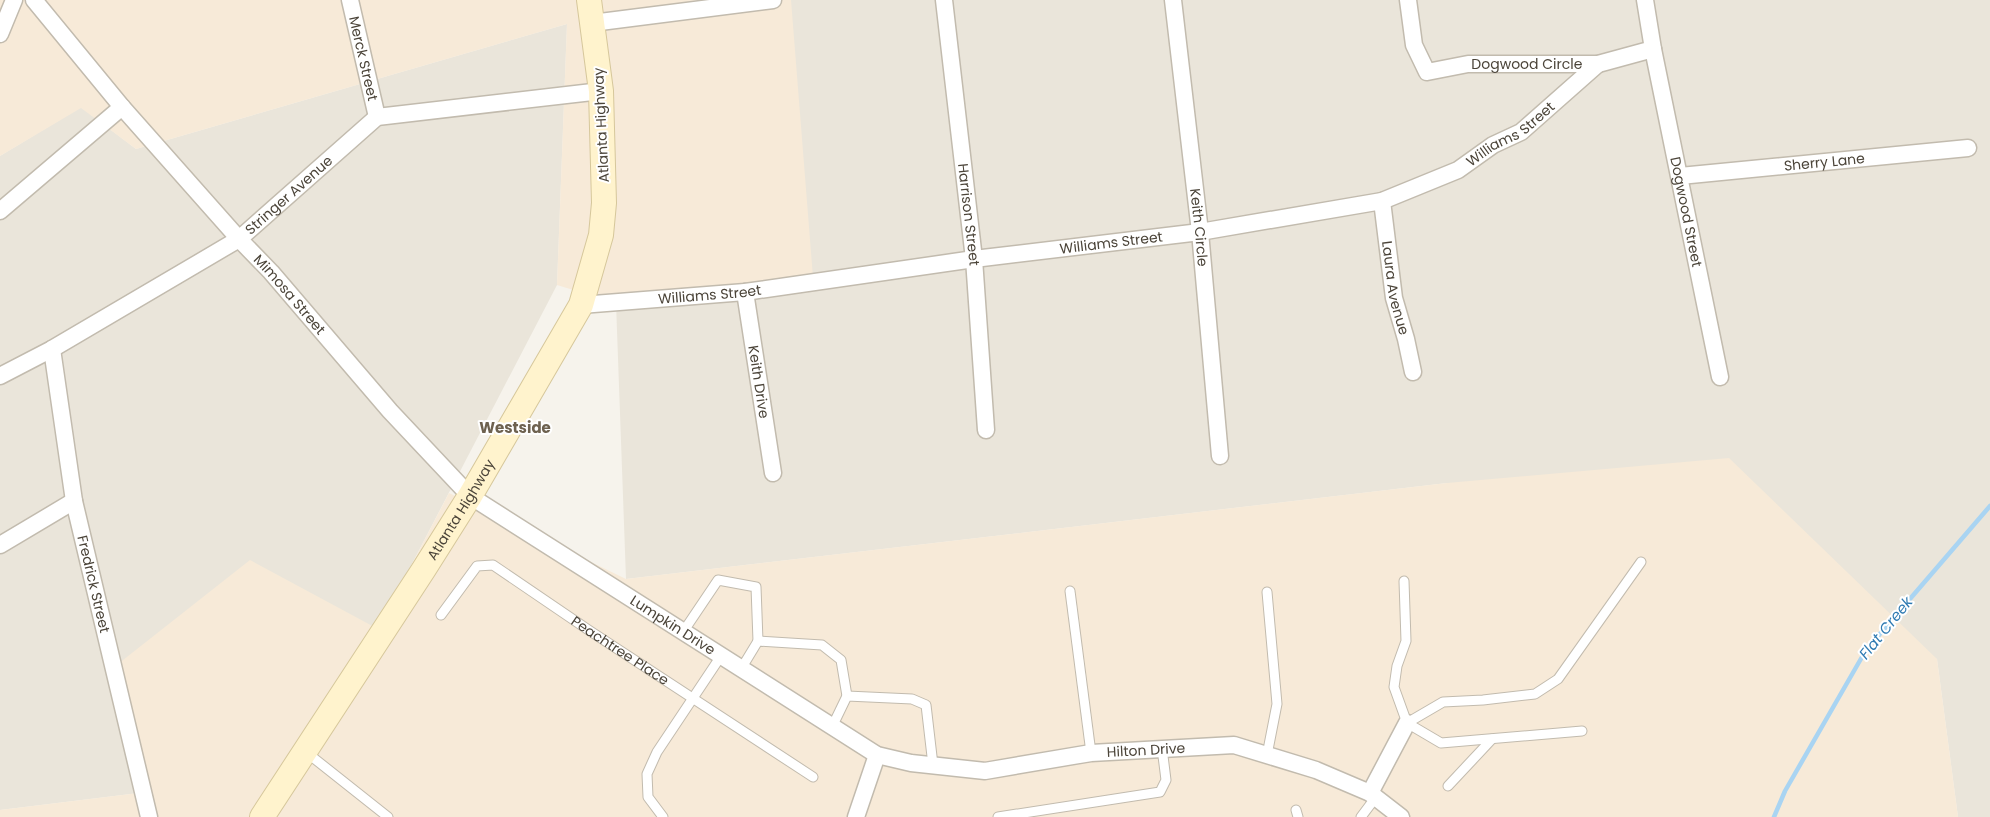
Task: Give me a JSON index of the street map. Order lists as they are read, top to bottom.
{
  "streets": {
    "main road": ["Atlanta Highway"],
    "street": [
      "Merck Street",
      "Dogwood Circle",
      "Williams Street",
      "Sherry Lane",
      "Stringer Avenue",
      "Dogwood Street",
      "Harrison Street",
      "Keith Circle",
      "Laura Avenue",
      "Mimosa Street",
      "Keith Drive",
      "Fredrick Street",
      "Lumpkin Drive",
      "Hilton Drive"
    ],
    "lane": ["Peachtree Place"]
  },
  "crossings": [
    ["Merck Street", "Stringer Avenue"],
    ["Dogwood Circle", "Williams Street"],
    ["Dogwood Circle", "Dogwood Street"],
    ["Atlanta Highway", "Williams Street"],
    ["Atlanta Highway", "Mimosa Street"],
    ["Atlanta Highway", "Lumpkin Drive"],
    ["Williams Street", "Harrison Street"],
    ["Williams Street", "Keith Circle"],
    ["Williams Street", "Laura Avenue"],
    ["Williams Street", "Keith Drive"],
    ["Sherry Lane", "Dogwood Street"],
    ["Stringer Avenue", "Mimosa Street"],
    ["Stringer Avenue", "Fredrick Street"],
    ["Mimosa Street", "Lumpkin Drive"],
    ["Lumpkin Drive", "Hilton Drive"]
  ],
  "districts": ["Westside"],
  "water": ["Flat Creek"]
}
